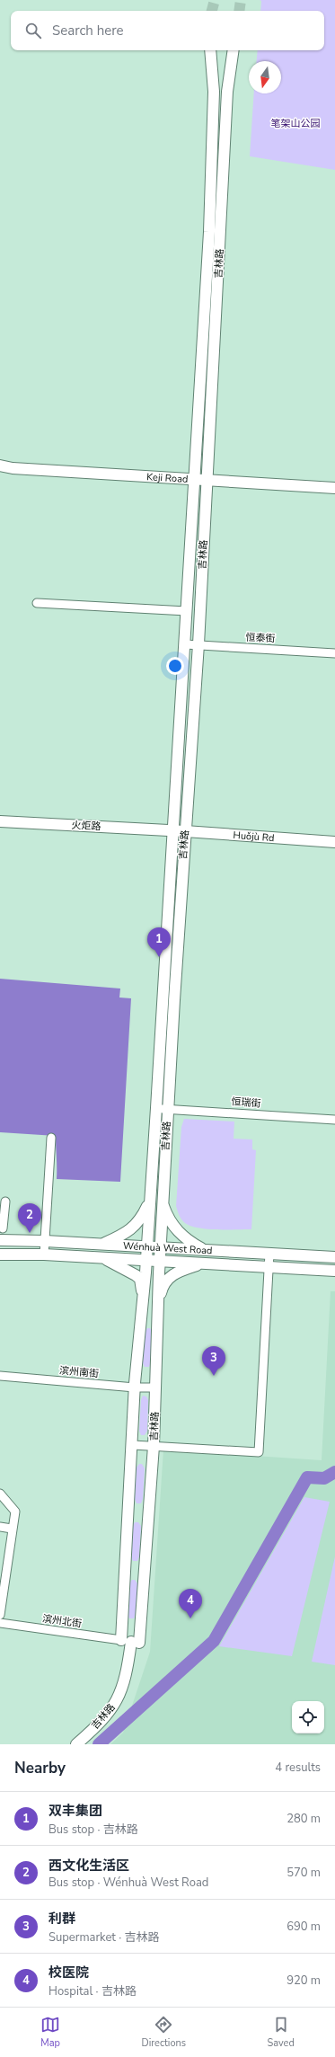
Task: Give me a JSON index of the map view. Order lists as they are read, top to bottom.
{
  "streets": {
    "main road": [
      "吉林路",
      "Keji Road",
      "火炬路",
      "Huǒjù Rd",
      "Wénhuà West Road"
    ],
    "street": [
      "恒泰街",
      "恒瑞街",
      "滨州南街",
      "滨州北街"
    ]
  },
  "crossings": [
    ["吉林路", "Keji Road"],
    ["吉林路", "恒泰街"],
    ["吉林路", "火炬路"],
    ["吉林路", "Huǒjù Rd"],
    ["吉林路", "恒瑞街"],
    ["吉林路", "Wénhuà West Road"],
    ["吉林路", "滨州南街"],
    ["吉林路", "滨州北街"],
    ["火炬路", "Huǒjù Rd"]
  ],
  "parks": ["笔架山公园"],
  "north": "bottom",
  "page": {
    "search": "Search here",
    "pins": [
      "1",
      "2",
      "3",
      "4"
    ],
    "heading": ["Nearby", "4 results"],
    "list": [
      {
        "mark": "1",
        "name": "双丰集团",
        "note": "Bus stop · 吉林路",
        "value": "280 m"
      },
      {
        "mark": "2",
        "name": "西文化生活区",
        "note": "Bus stop · Wénhuà West Road",
        "value": "570 m"
      },
      {
        "mark": "3",
        "name": "利群",
        "note": "Supermarket · 吉林路",
        "value": "690 m"
      },
      {
        "mark": "4",
        "name": "校医院",
        "note": "Hospital · 吉林路",
        "value": "920 m"
      }
    ],
    "nav": ["Map", "Directions", "Saved"]
  }
}
